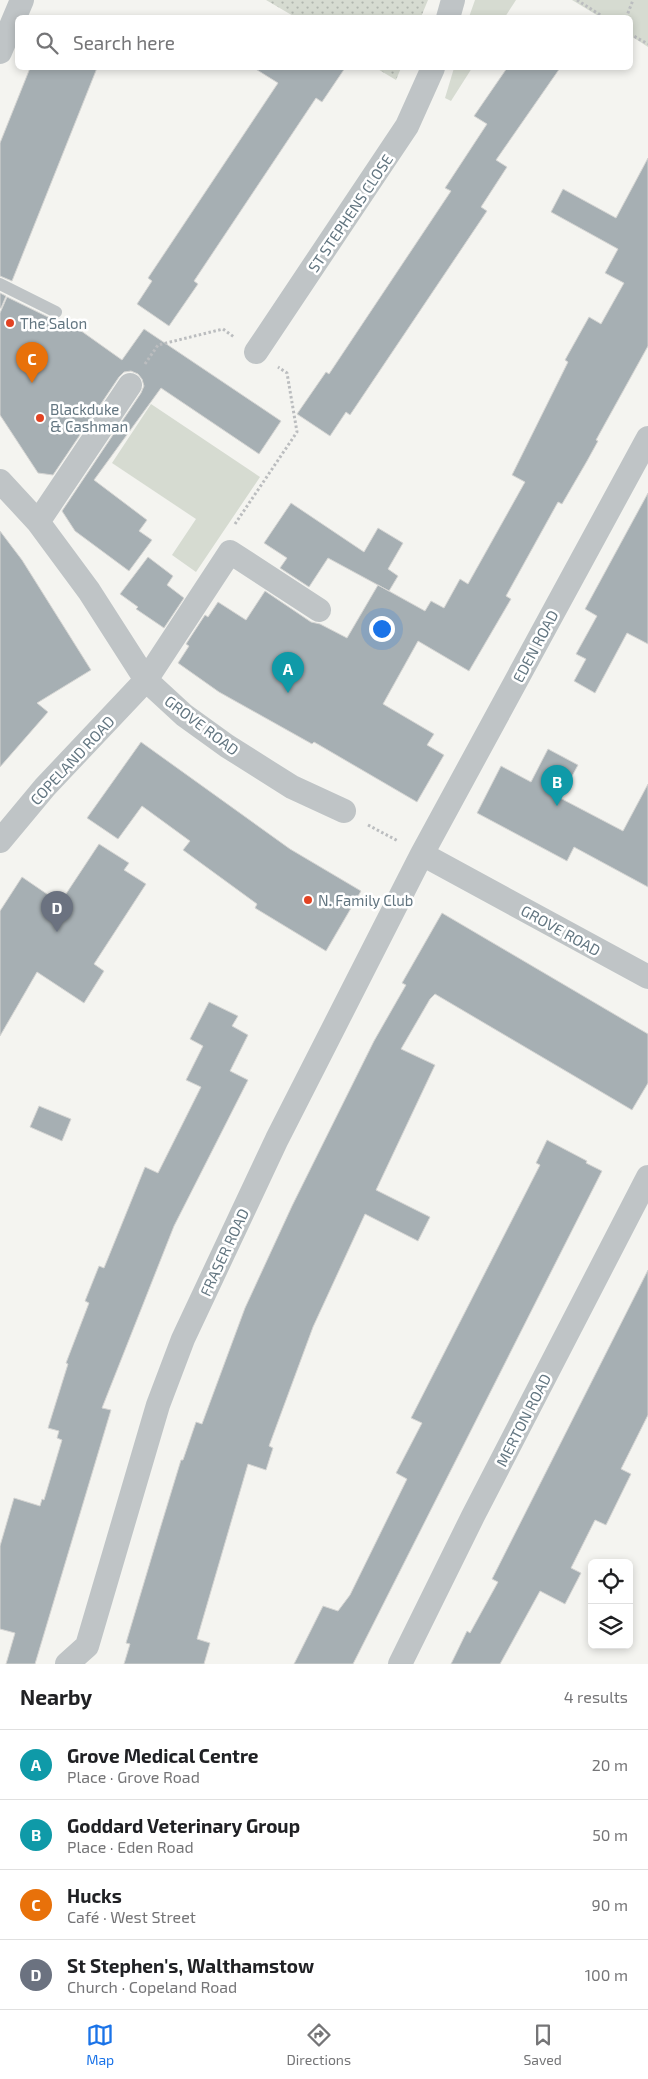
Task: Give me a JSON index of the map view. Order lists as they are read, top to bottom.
{
  "streets": {
    "street": [
      "ST STEPHENS CLOSE",
      "EDEN ROAD",
      "GROVE ROAD",
      "COPELAND ROAD",
      "FRASER ROAD",
      "MERTON ROAD"
    ]
  },
  "crossings": [
    ["EDEN ROAD", "GROVE ROAD"],
    ["EDEN ROAD", "FRASER ROAD"],
    ["GROVE ROAD", "COPELAND ROAD"],
    ["GROVE ROAD", "FRASER ROAD"]
  ],
  "places": ["The Salon", "Blackduke & Cashman", "N. Family Club"],
  "page": {
    "search": "Search here",
    "pins": [
      "C",
      "A",
      "B",
      "D"
    ],
    "heading": ["Nearby", "4 results"],
    "list": [
      {
        "mark": "A",
        "name": "Grove Medical Centre",
        "note": "Place · Grove Road",
        "value": "20 m"
      },
      {
        "mark": "B",
        "name": "Goddard Veterinary Group",
        "note": "Place · Eden Road",
        "value": "50 m"
      },
      {
        "mark": "C",
        "name": "Hucks",
        "note": "Café · West Street",
        "value": "90 m"
      },
      {
        "mark": "D",
        "name": "St Stephen's, Walthamstow",
        "note": "Church · Copeland Road",
        "value": "100 m"
      }
    ],
    "nav": ["Map", "Directions", "Saved"]
  }
}
